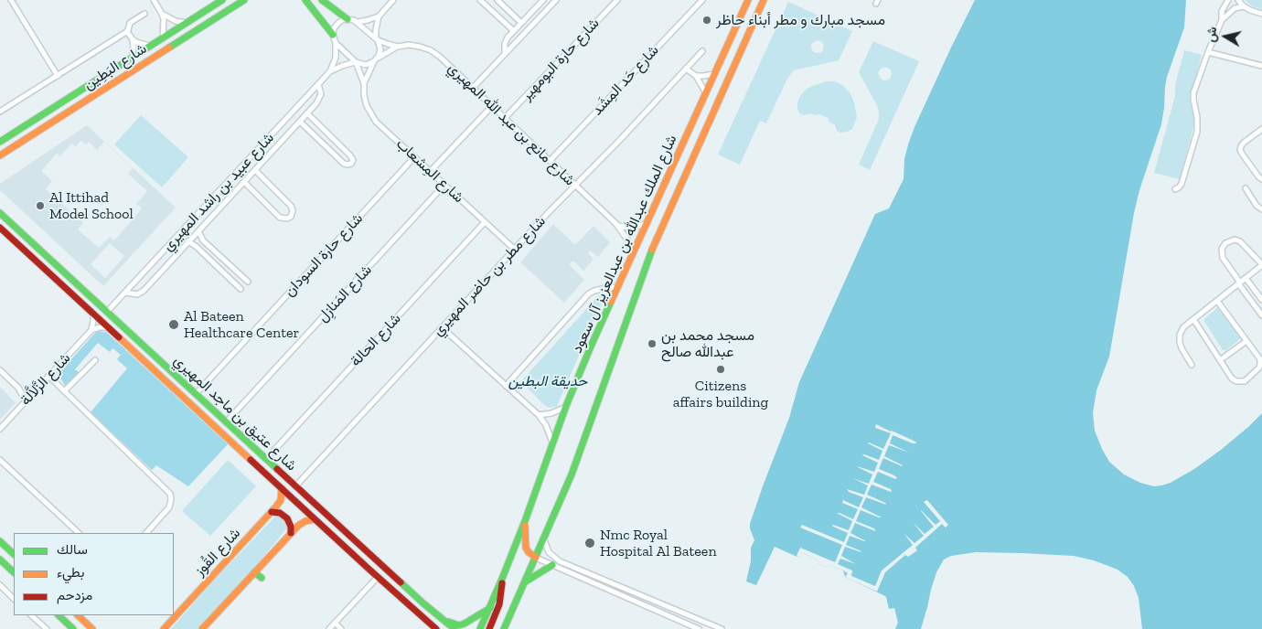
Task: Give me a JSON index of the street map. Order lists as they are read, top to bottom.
{
  "streets": {
    "main road": [
      "شارع البَطِين",
      "شارع الملك عبدالله بن عبدالعزيز آل سعود",
      "شارع عتيق بن ماجد المهيري",
      "شارع القُوز"
    ],
    "street": [
      "شارع حارة البومهير",
      "شارع حَد المِشَد",
      "شارع مانع بن عبد الله المهيري",
      "شارع المِشعاب",
      "شارع عبيد بن راشد المهيري",
      "شارع حارة السودان",
      "شارع مطر بن حاضر المهيري",
      "شارع المَنازِل",
      "شارع الحالة",
      "شارع الزَّلاَّلة"
    ]
  },
  "crossings": [
    ["شارع حارة البومهير", "شارع مانع بن عبد الله المهيري"],
    ["شارع حَد المِشَد", "شارع مانع بن عبد الله المهيري"],
    ["شارع مانع بن عبد الله المهيري", "شارع المِشعاب"],
    ["شارع مانع بن عبد الله المهيري", "شارع عبيد بن راشد المهيري"],
    ["شارع مانع بن عبد الله المهيري", "شارع الملك عبدالله بن عبدالعزيز آل سعود"],
    ["شارع مانع بن عبد الله المهيري", "شارع حارة السودان"],
    ["شارع مانع بن عبد الله المهيري", "شارع مطر بن حاضر المهيري"],
    ["شارع المِشعاب", "شارع عبيد بن راشد المهيري"],
    ["شارع المِشعاب", "شارع حارة السودان"],
    ["شارع المِشعاب", "شارع مطر بن حاضر المهيري"],
    ["شارع المِشعاب", "شارع المَنازِل"],
    ["شارع المِشعاب", "شارع الحالة"],
    ["شارع عبيد بن راشد المهيري", "شارع عتيق بن ماجد المهيري"],
    ["شارع حارة السودان", "شارع عتيق بن ماجد المهيري"],
    ["شارع مطر بن حاضر المهيري", "شارع عتيق بن ماجد المهيري"],
    ["شارع المَنازِل", "شارع عتيق بن ماجد المهيري"],
    ["شارع الحالة", "شارع عتيق بن ماجد المهيري"],
    ["شارع عتيق بن ماجد المهيري", "شارع القُوز"]
  ],
  "parks": ["حديقة البطين"],
  "places": [
    "مسجد مبارك و مطر أبناء حاظر",
    "Al Ittihad Model School",
    "Al Bateen Healthcare Center",
    "مسجد محمد بن عبدالله صالح",
    "Citizens affairs building",
    "Nmc Royal Hospital Al Bateen"
  ],
  "legend": ["سالك", "بطيء", "مزدحم"],
  "north": "left"
}
